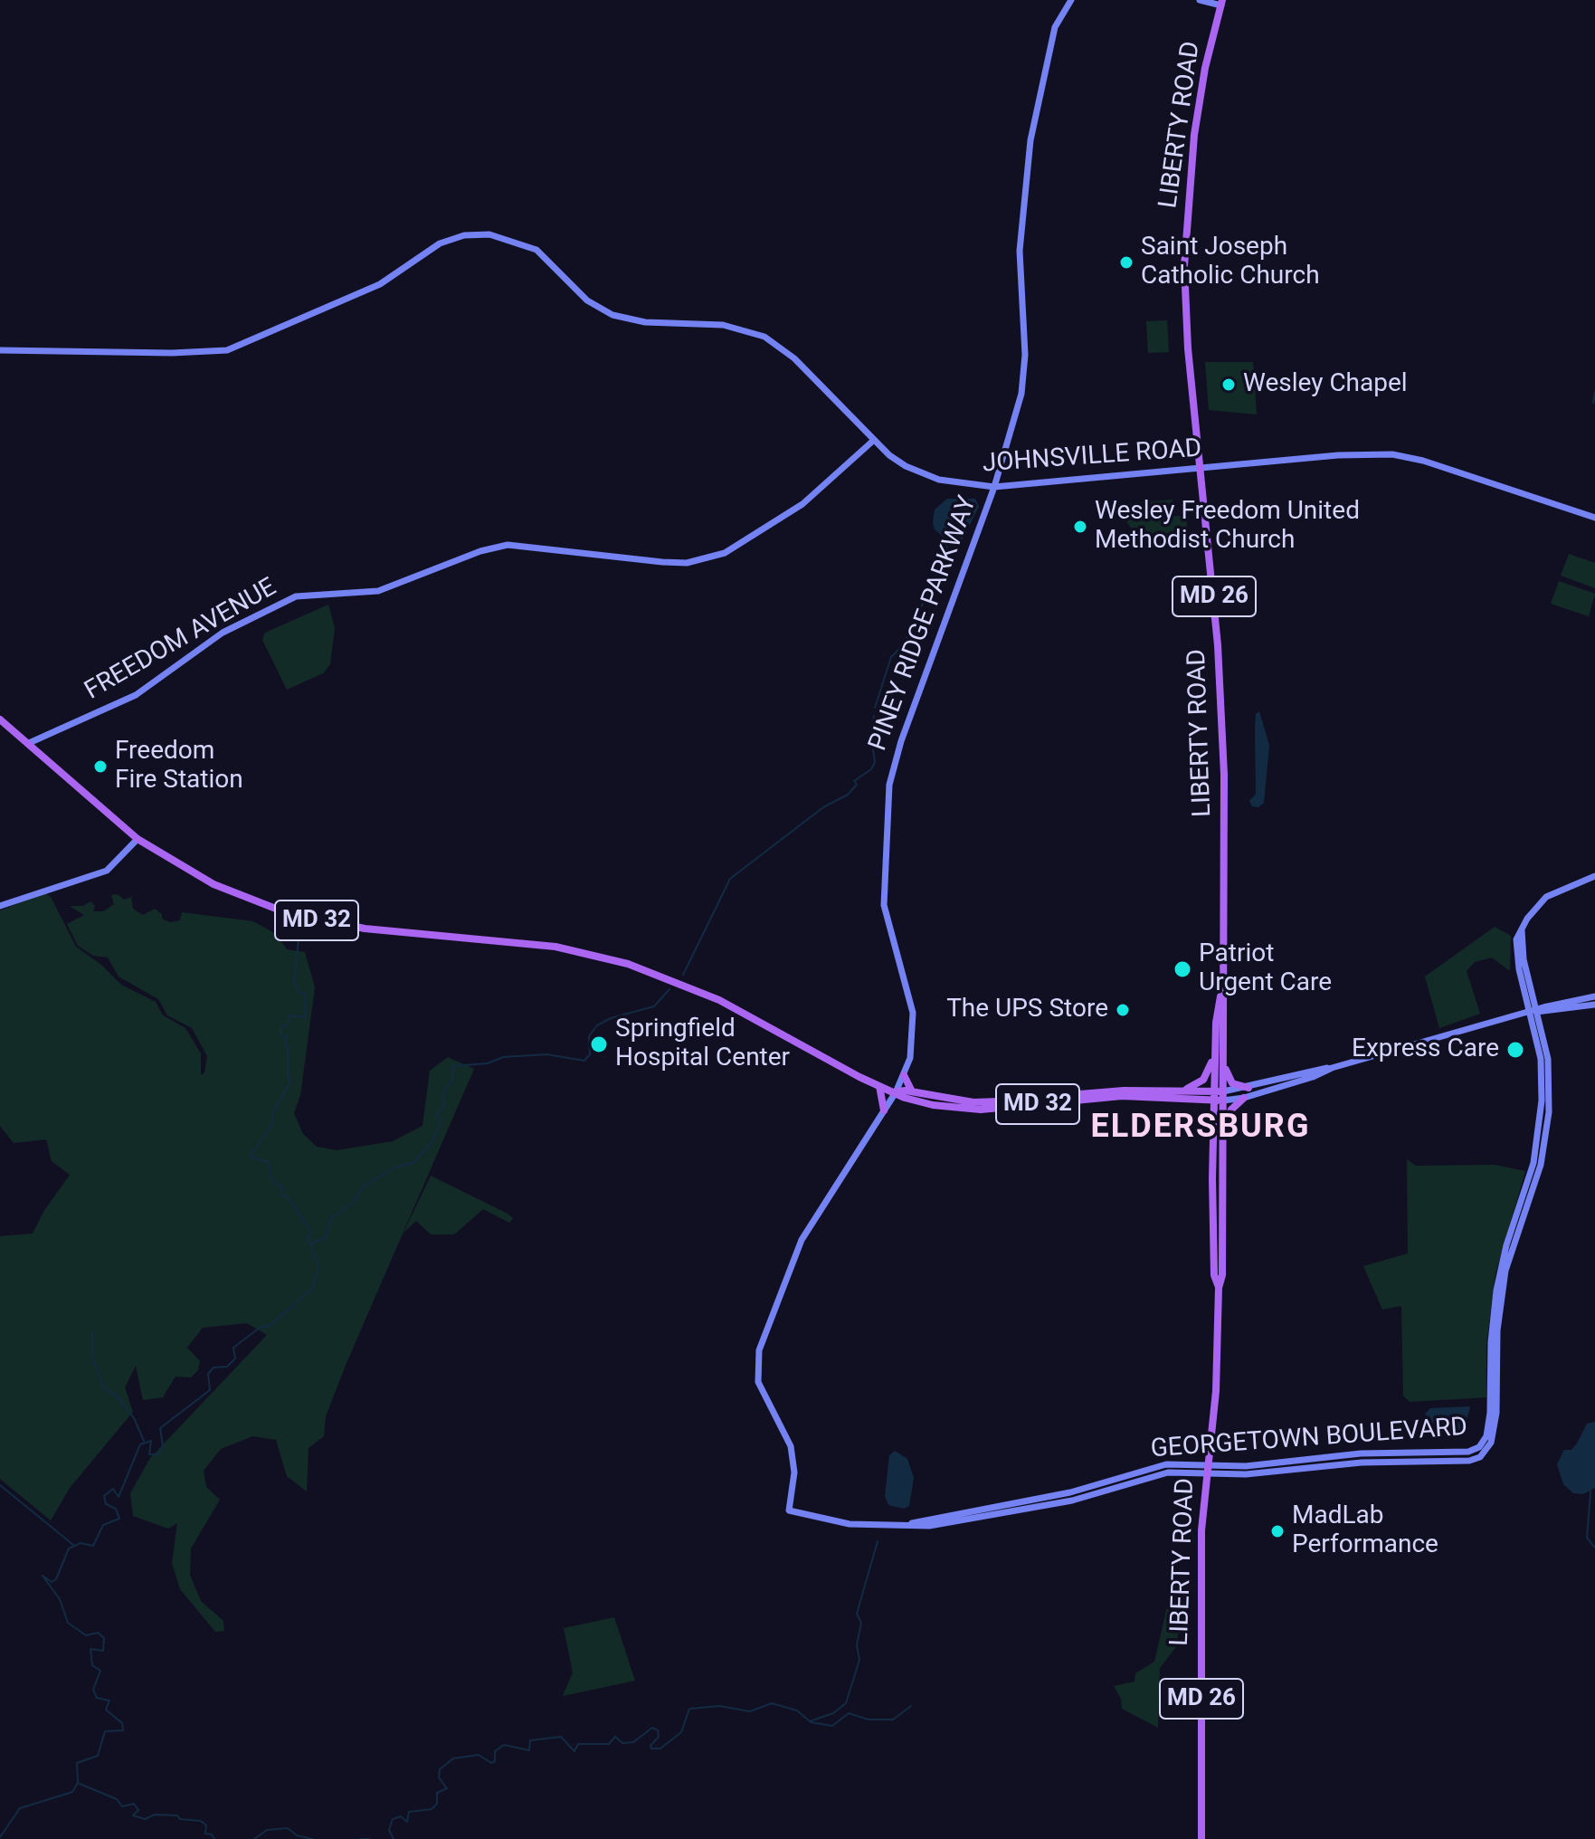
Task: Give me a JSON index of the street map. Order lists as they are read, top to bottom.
{
  "streets": {
    "main road": ["LIBERTY ROAD", "MD 26", "MD 32"],
    "street": [
      "JOHNSVILLE ROAD",
      "PINEY RIDGE PARKWAY",
      "FREEDOM AVENUE",
      "GEORGETOWN BOULEVARD"
    ]
  },
  "crossings": [
    ["LIBERTY ROAD", "JOHNSVILLE ROAD"],
    ["LIBERTY ROAD", "MD 32"],
    ["LIBERTY ROAD", "GEORGETOWN BOULEVARD"],
    ["JOHNSVILLE ROAD", "PINEY RIDGE PARKWAY"],
    ["JOHNSVILLE ROAD", "FREEDOM AVENUE"],
    ["PINEY RIDGE PARKWAY", "MD 32"],
    ["PINEY RIDGE PARKWAY", "GEORGETOWN BOULEVARD"],
    ["FREEDOM AVENUE", "MD 32"],
    ["MD 32", "GEORGETOWN BOULEVARD"]
  ],
  "districts": ["ELDERSBURG"],
  "places": [
    "Saint Joseph Catholic Church",
    "Wesley Chapel",
    "Wesley Freedom United Methodist Church",
    "Freedom Fire Station",
    "Patriot Urgent Care",
    "The UPS Store",
    "Springfield Hospital Center",
    "Express Care",
    "MadLab Performance"
  ]
}
